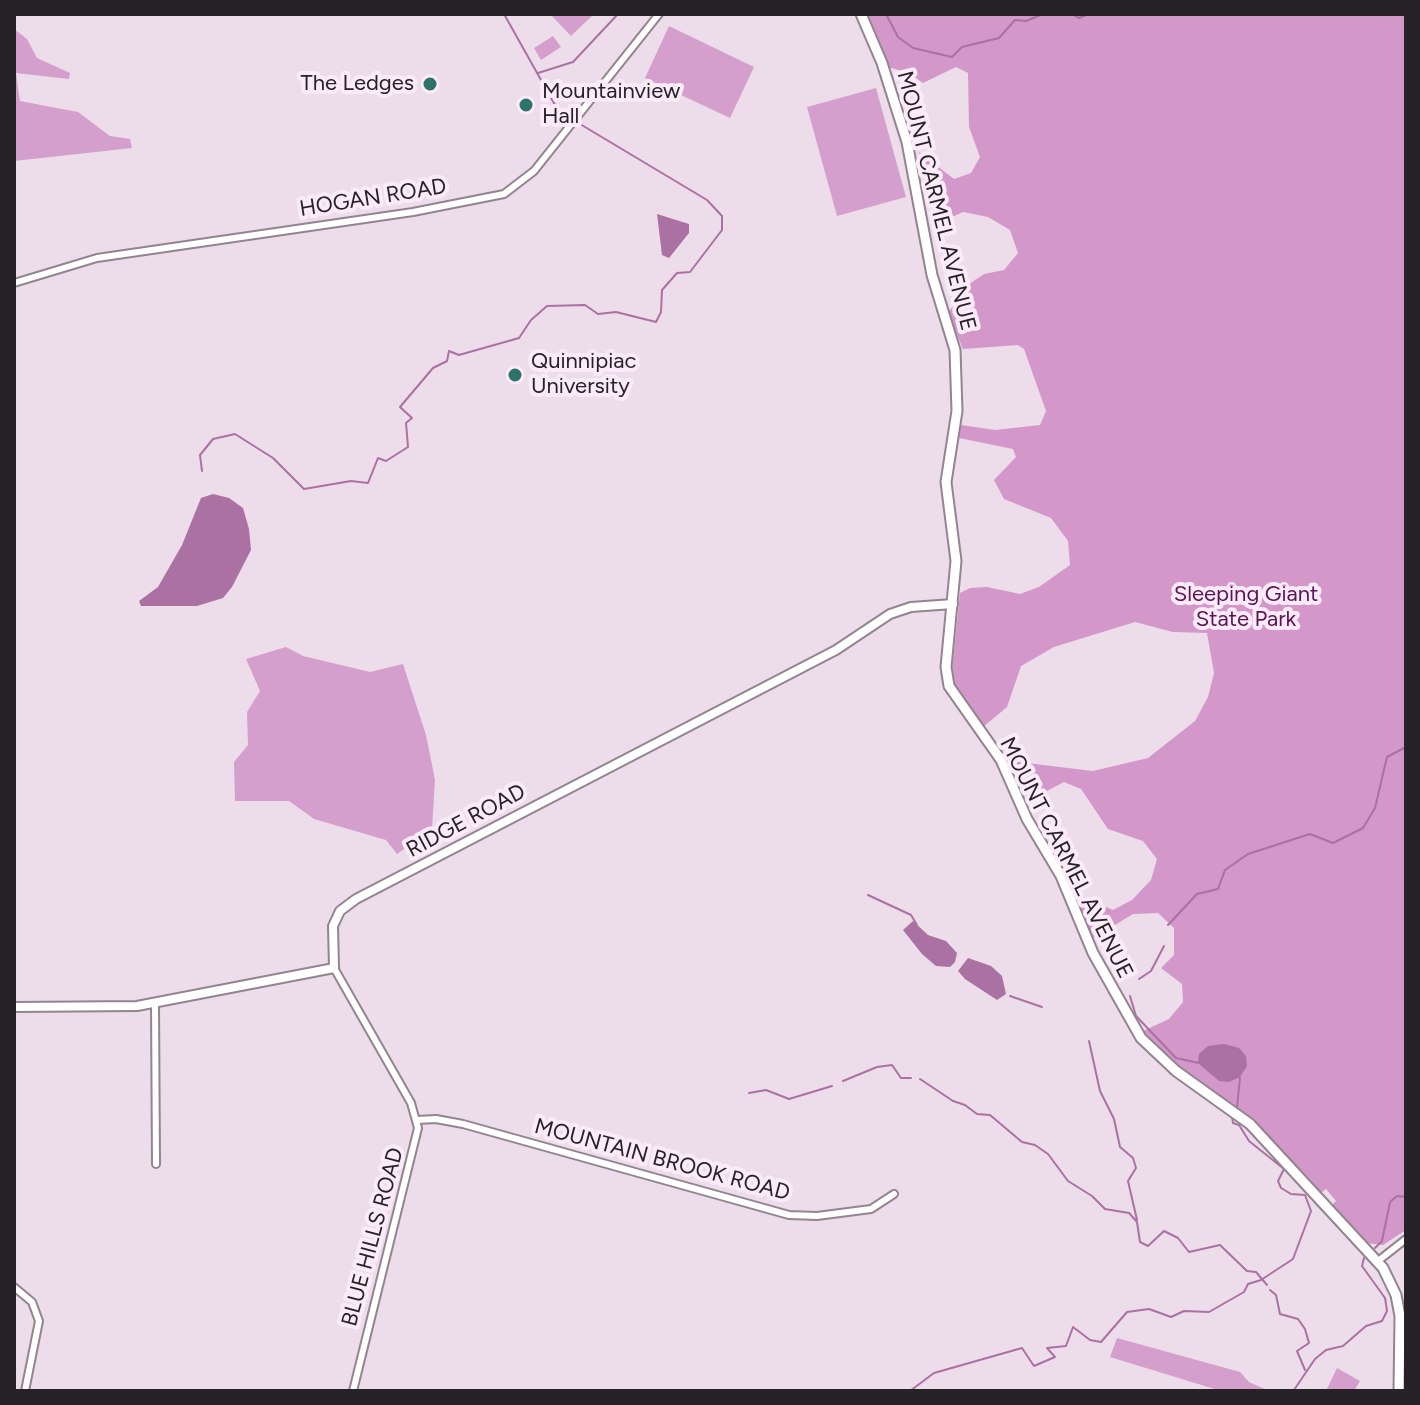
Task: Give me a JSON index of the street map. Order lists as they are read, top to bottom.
{
  "streets": {
    "main road": ["MOUNT CARMEL AVENUE"],
    "street": [
      "HOGAN ROAD",
      "RIDGE ROAD",
      "MOUNTAIN BROOK ROAD",
      "BLUE HILLS ROAD"
    ]
  },
  "crossings": [
    ["MOUNT CARMEL AVENUE", "RIDGE ROAD"],
    ["RIDGE ROAD", "BLUE HILLS ROAD"],
    ["MOUNTAIN BROOK ROAD", "BLUE HILLS ROAD"]
  ],
  "parks": ["Sleeping Giant State Park"],
  "places": ["The Ledges", "Mountainview Hall", "Quinnipiac University"]
}
